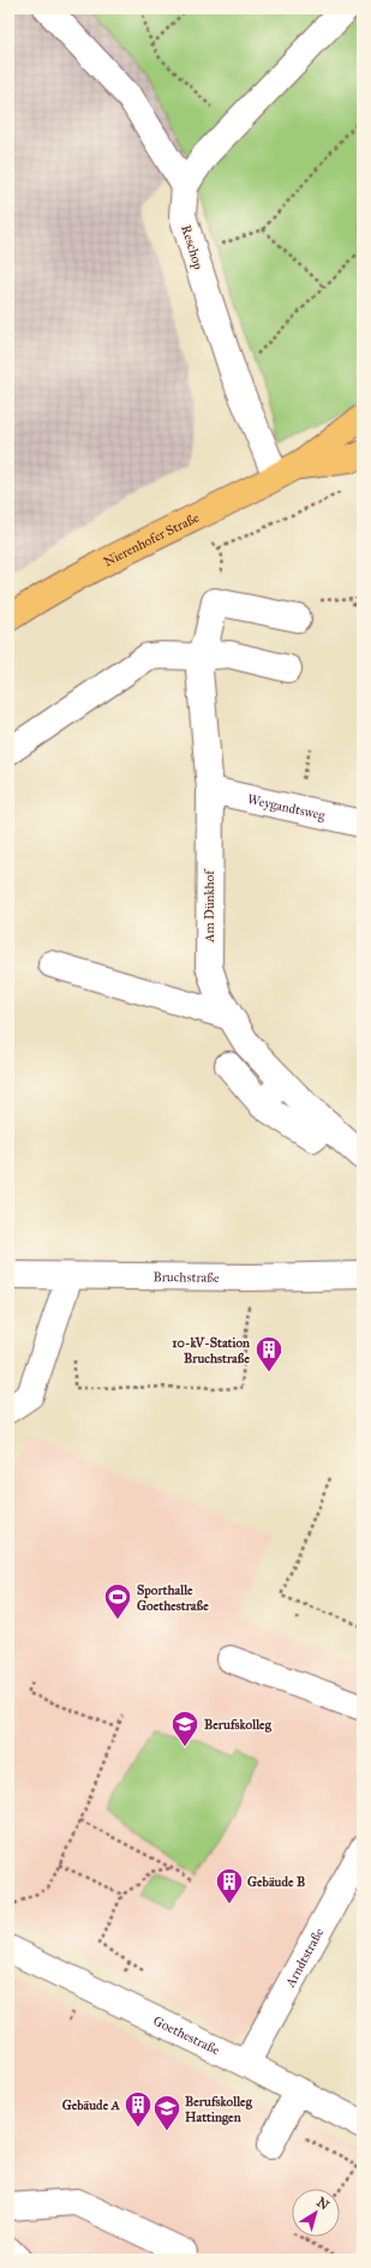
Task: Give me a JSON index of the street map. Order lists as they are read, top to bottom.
{
  "streets": {
    "main road": ["Nierenhofer Straße"],
    "street": [
      "Reschop",
      "Weygandtsweg",
      "Am Dünkhof",
      "Bruchstraße",
      "Arndtstraße",
      "Goethestraße"
    ]
  },
  "crossings": [
    ["Reschop", "Nierenhofer Straße"],
    ["Weygandtsweg", "Am Dünkhof"],
    ["Arndtstraße", "Goethestraße"]
  ],
  "places": {
    "building": ["10-kV-Station Bruchstraße", "Gebäude B", "Gebäude A"],
    "sports": ["Sporthalle Goethestraße"],
    "school or university": ["Berufskolleg", "Berufskolleg Hattingen"]
  },
  "north": "top right"
}
